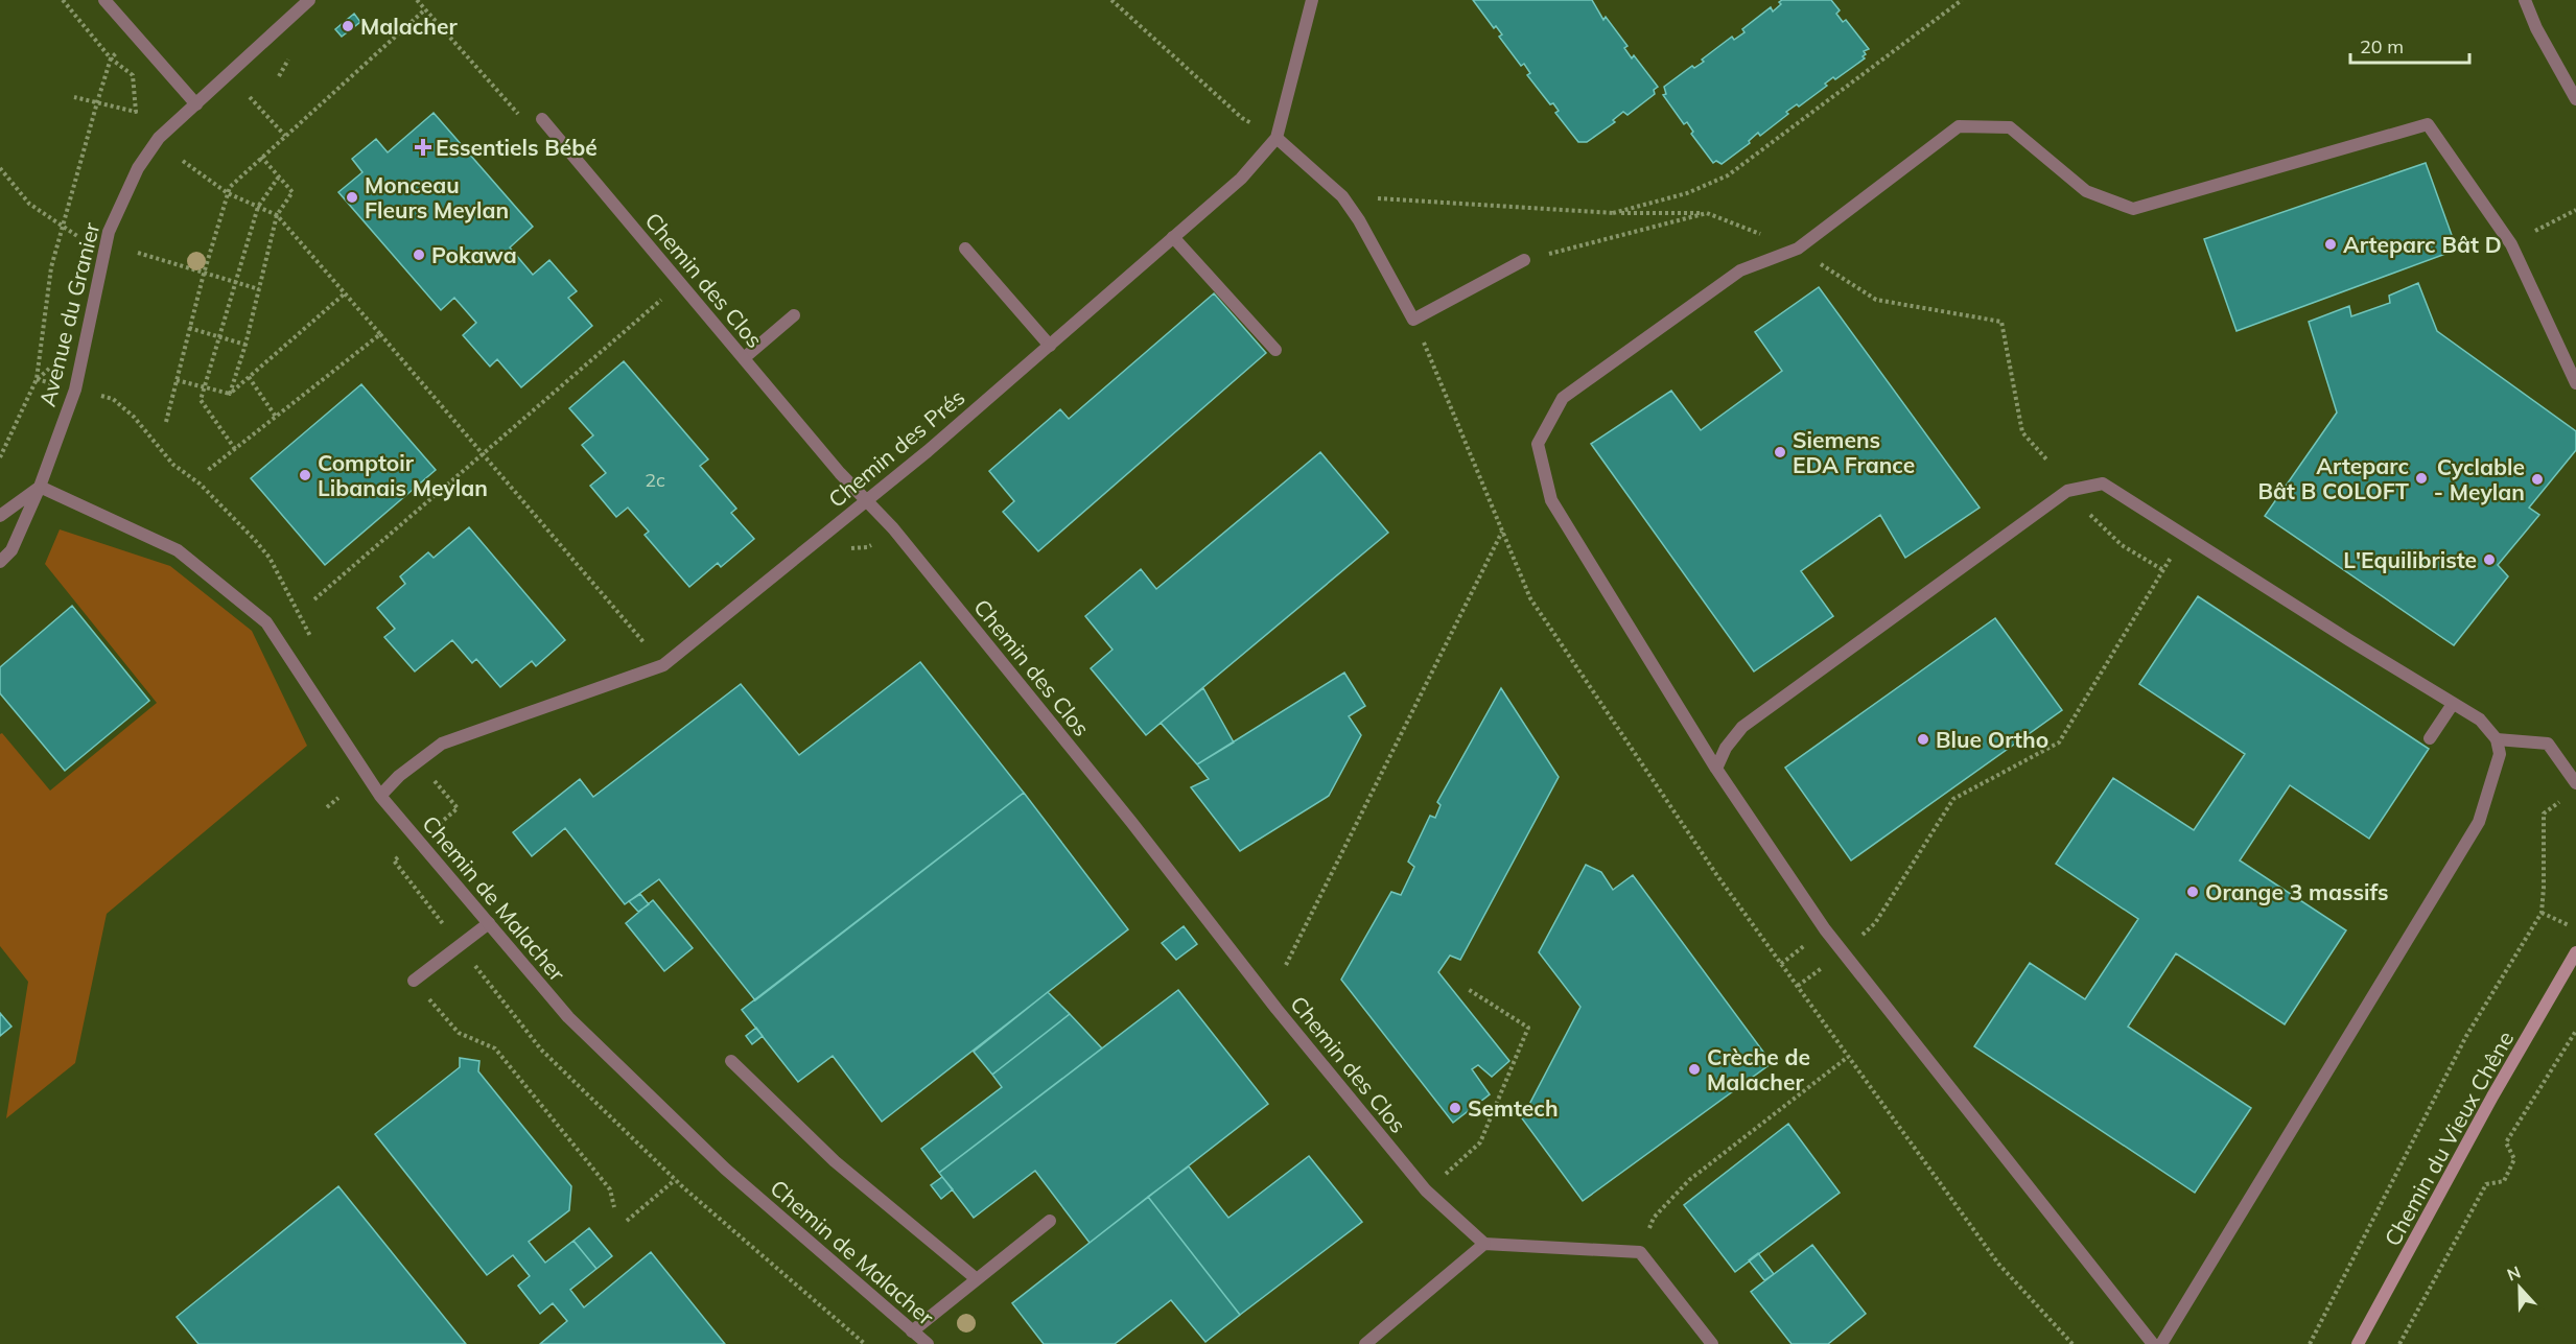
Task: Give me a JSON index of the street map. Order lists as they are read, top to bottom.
{
  "streets": {
    "main road": ["Chemin du Vieux Chêne"],
    "street": [
      "Chemin des Clos",
      "Avenue du Granier",
      "Chemin des Prés",
      "Chemin de Malacher"
    ]
  },
  "crossings": [
    ["Chemin des Clos", "Chemin des Prés"],
    ["Avenue du Granier", "Chemin de Malacher"],
    ["Chemin des Prés", "Chemin de Malacher"]
  ],
  "places": {
    "other": [
      "Malacher",
      "Monceau Fleurs Meylan",
      "Arteparc Bât D",
      "Pokawa",
      "Siemens EDA France",
      "Comptoir Libanais Meylan",
      "Arteparc Bât B COLOFT",
      "Cyclable - Meylan",
      "L'Equilibriste",
      "Blue Ortho",
      "Orange 3 massifs",
      "Crèche de Malacher",
      "Semtech"
    ],
    "health": ["Essentiels Bébé"]
  },
  "house_numbers": ["2c"],
  "scale_bar": "20 m",
  "north": "top"
}
